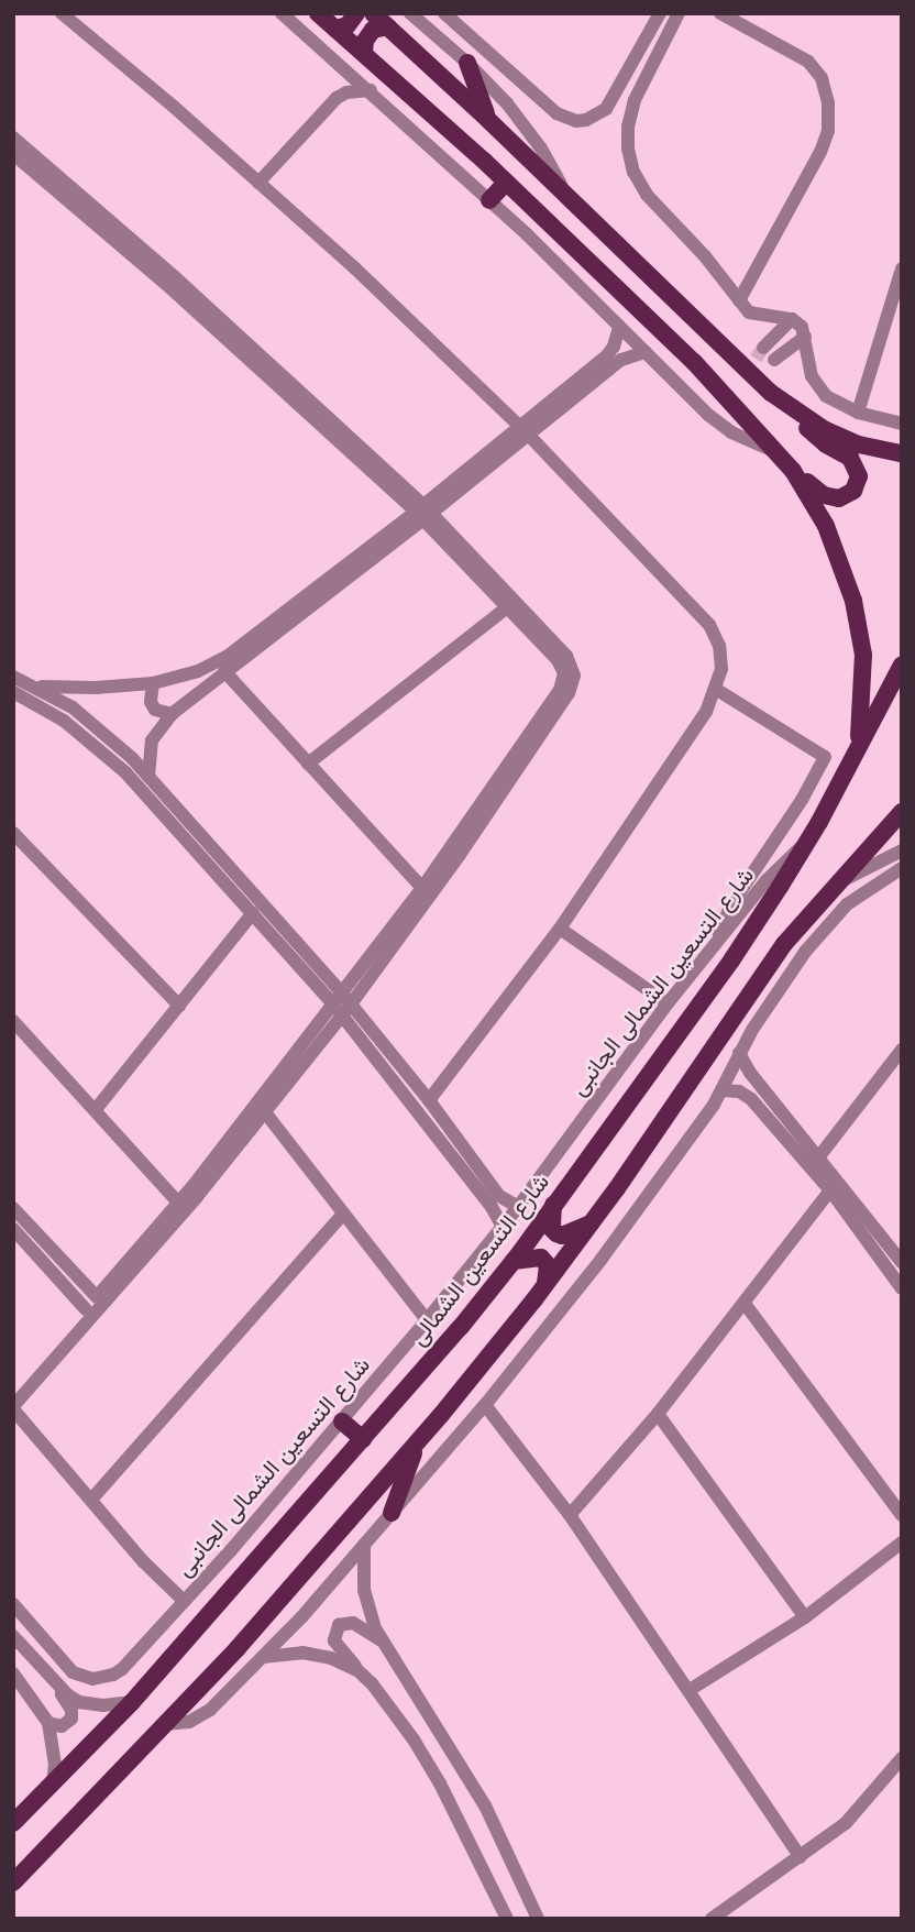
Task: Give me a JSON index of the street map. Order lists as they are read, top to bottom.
{
  "streets": {
    "main road": ["شارع التسعين الشمالى"],
    "street": ["شارع التسعين الشمالى الجانبى"]
  },
  "crossings": [
    ["شارع التسعين الشمالى الجانبى", "شارع التسعين الشمالى"]
  ]
}
